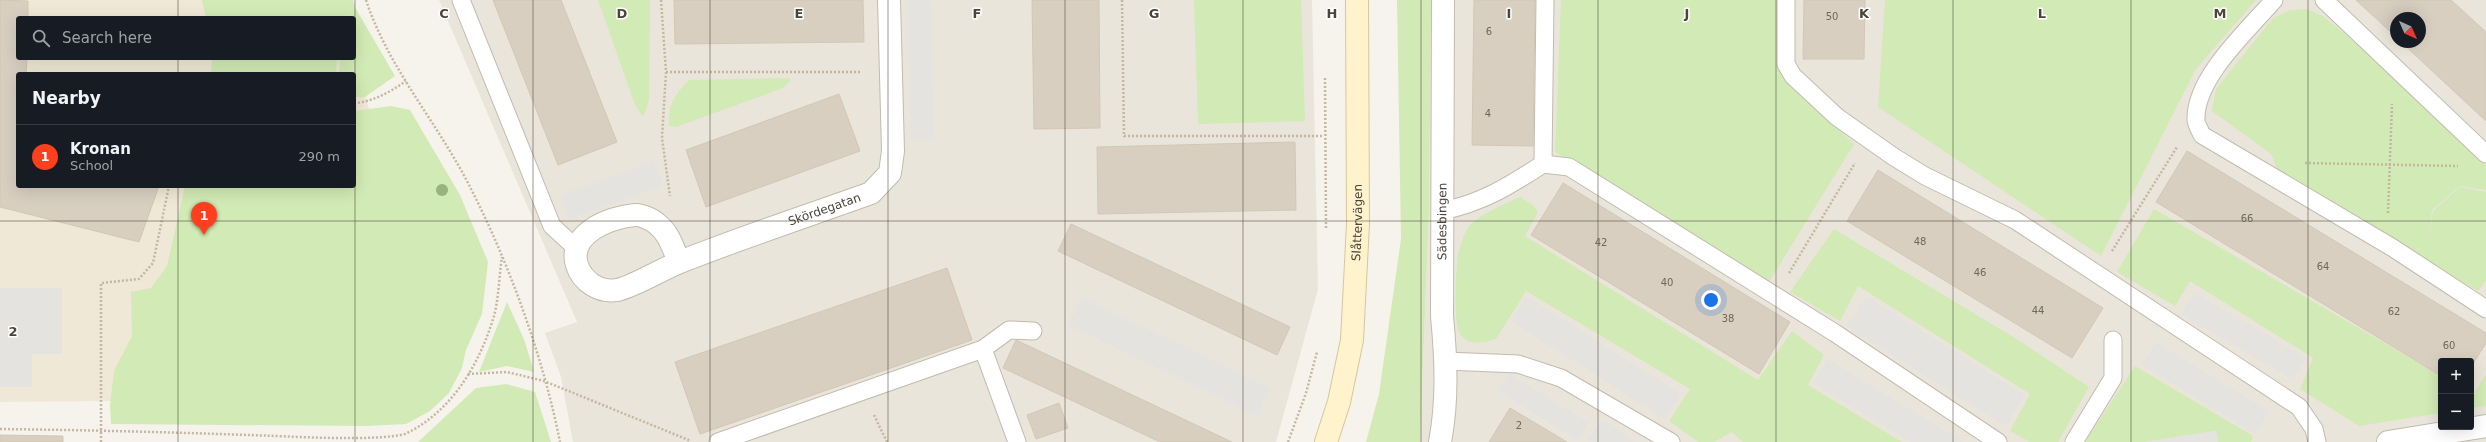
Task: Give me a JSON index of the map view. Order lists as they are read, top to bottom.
{
  "streets": {
    "street": ["Skördegatan", "Sädesbingen", "Slåttervägen"]
  },
  "house_numbers": [
    "50",
    "6",
    "4",
    "66",
    "48",
    "42",
    "64",
    "46",
    "40",
    "44",
    "62",
    "38",
    "60",
    "2"
  ],
  "north": "bottom right",
  "page": {
    "search": "Search here",
    "heading": "Nearby",
    "list": [
      {
        "mark": "1",
        "name": "Kronan",
        "note": "School",
        "value": "290 m"
      }
    ],
    "pins": "1",
    "map_buttons": ["+", "−"]
  },
  "grid": {
    "columns": [
      "C",
      "D",
      "E",
      "F",
      "G",
      "H",
      "I",
      "J",
      "K",
      "L",
      "M"
    ],
    "rows": ["2"]
  }
}
